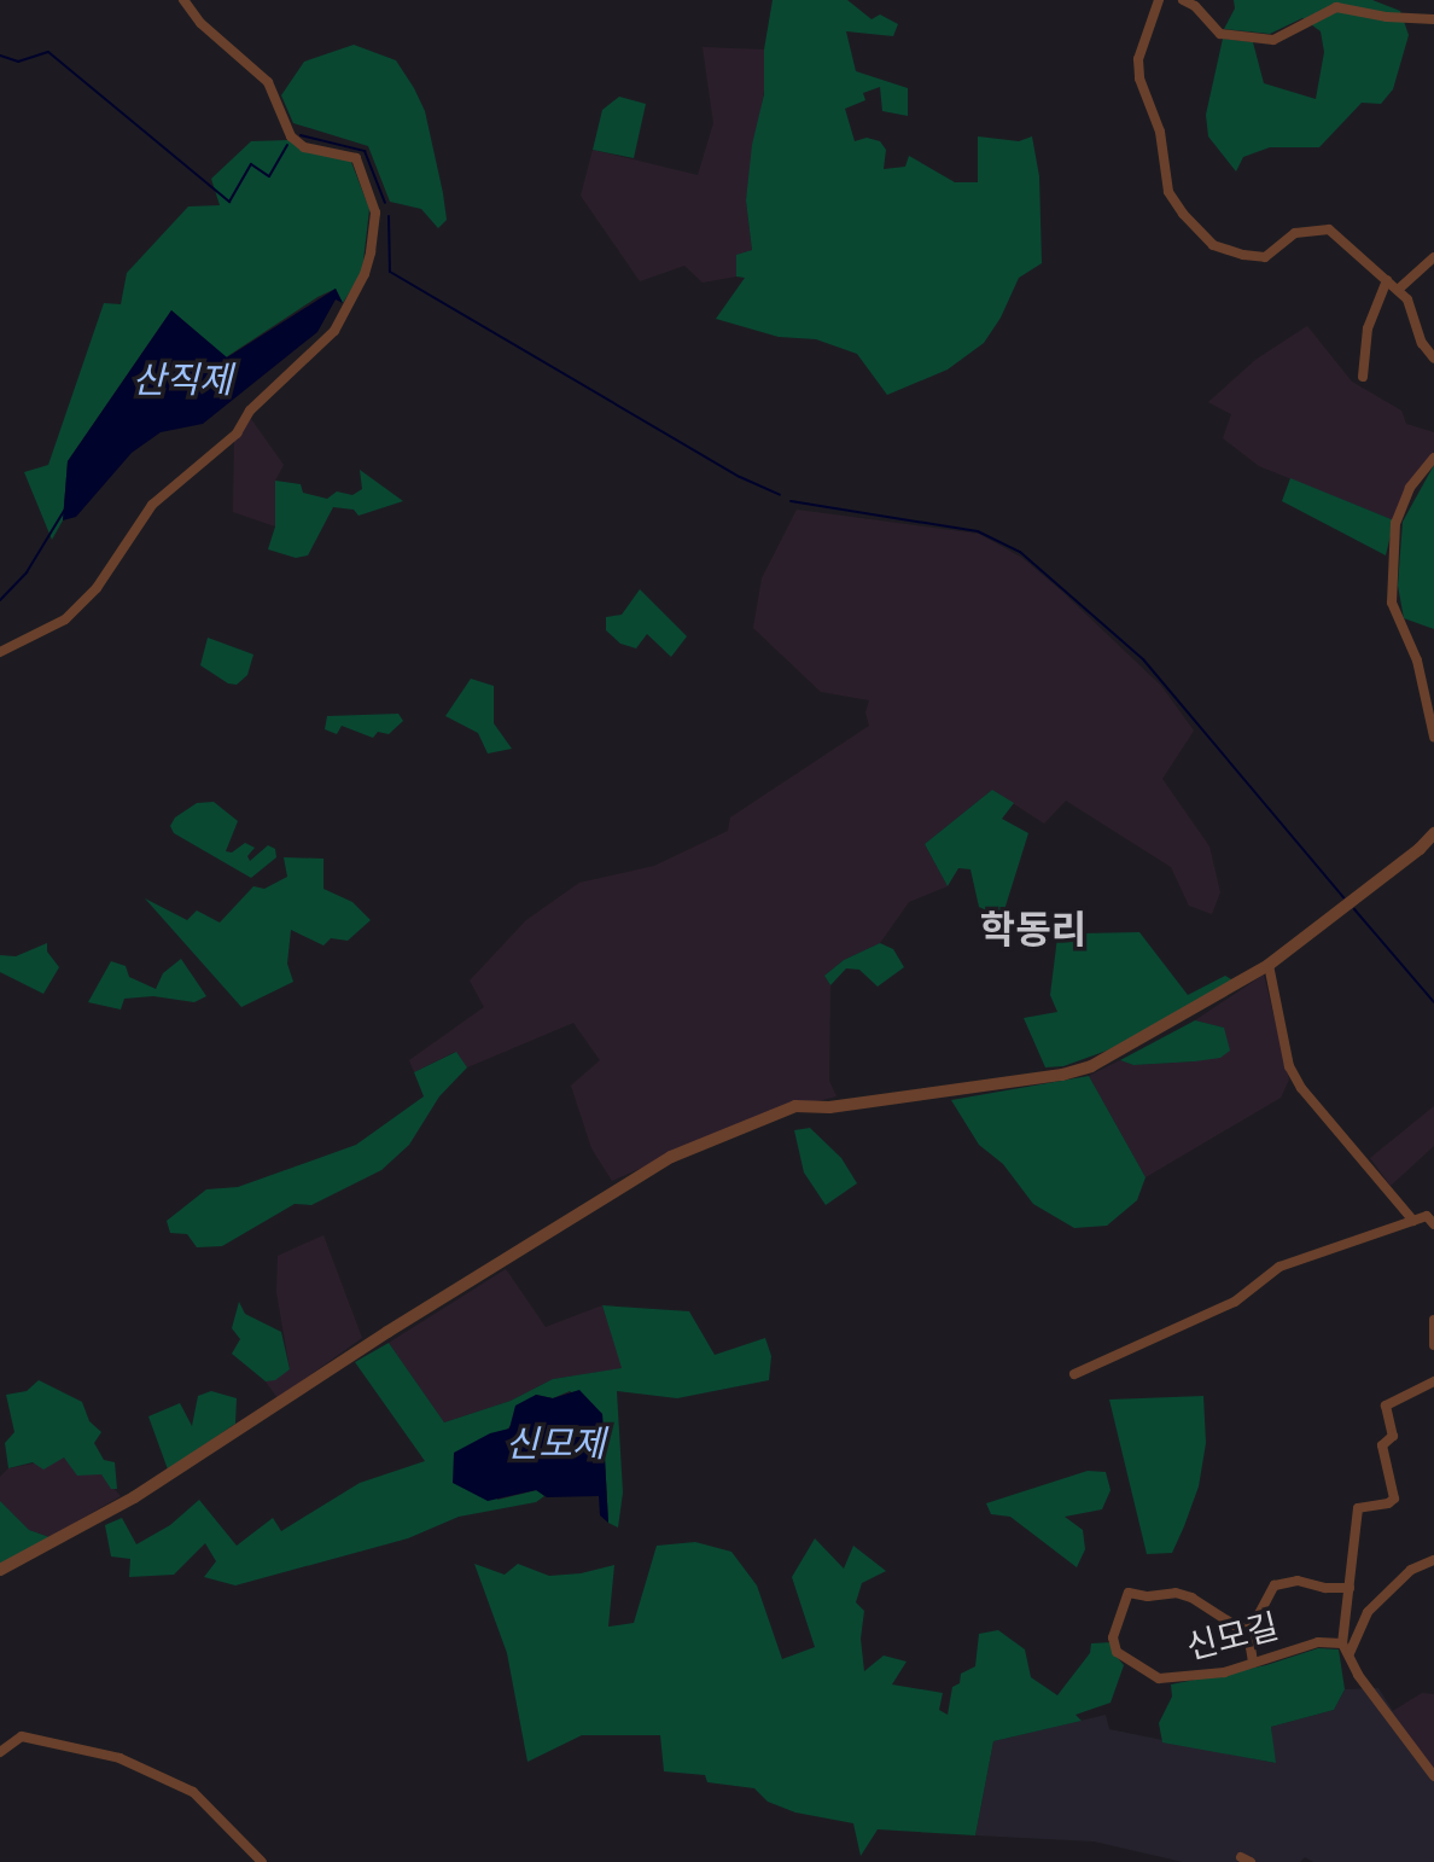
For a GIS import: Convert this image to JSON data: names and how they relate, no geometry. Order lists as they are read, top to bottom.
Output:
{
  "streets": {
    "street": ["신모길"]
  },
  "districts": ["학동리"],
  "water": ["산직제", "신모제"]
}
